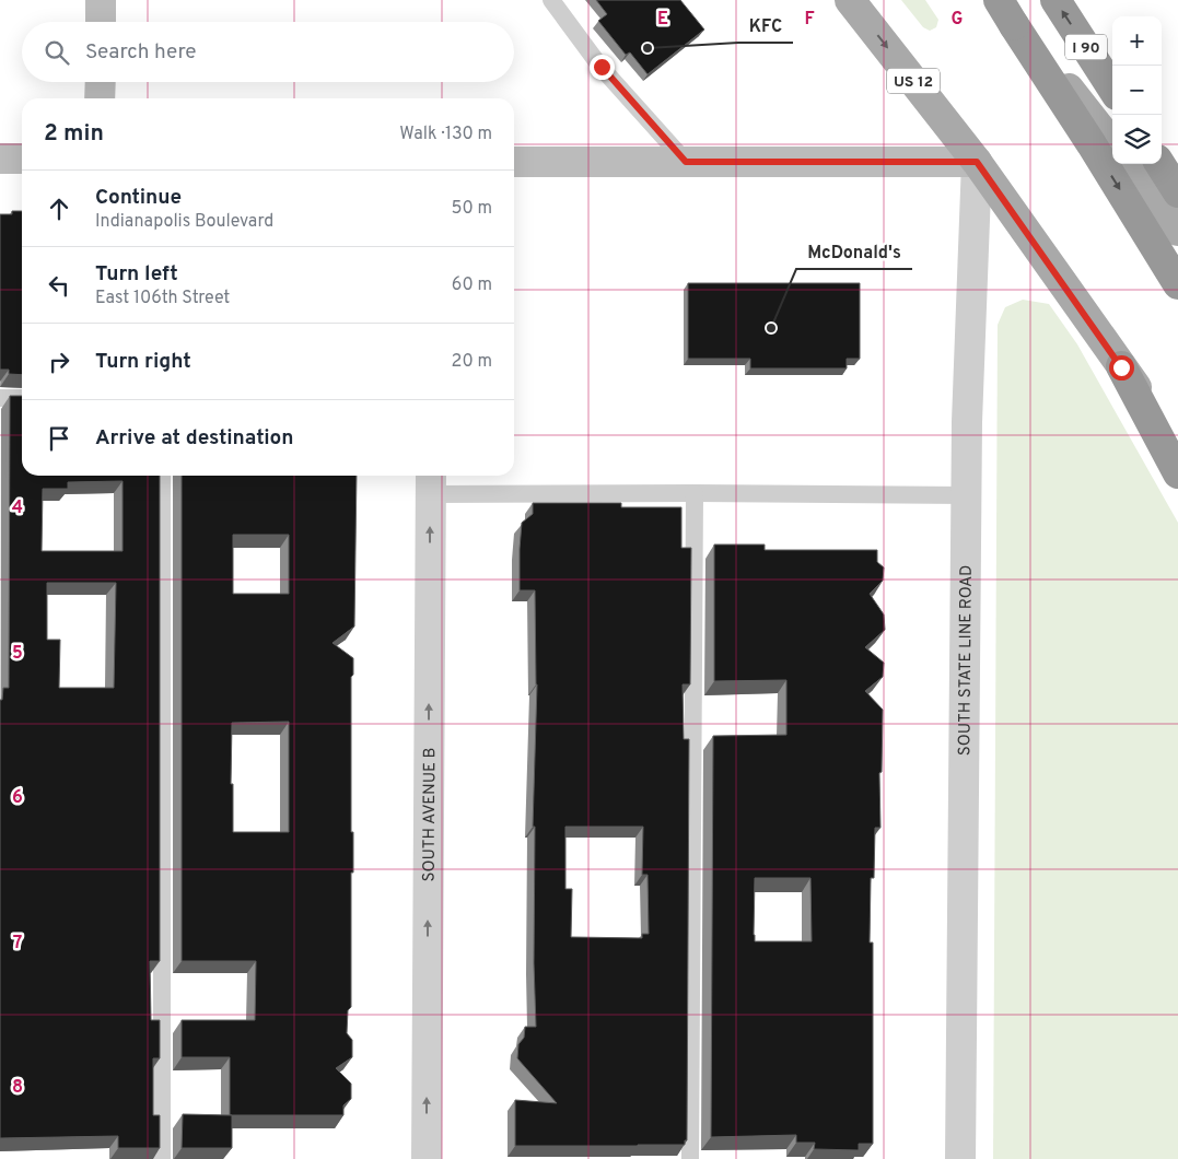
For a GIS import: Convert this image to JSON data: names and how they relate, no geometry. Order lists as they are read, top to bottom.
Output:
{
  "streets": {
    "highway": ["I 90"],
    "main road": ["US 12"],
    "street": ["SOUTH STATE LINE ROAD", "SOUTH AVENUE B"]
  },
  "crossings": [
    ["US 12", "SOUTH STATE LINE ROAD"]
  ],
  "one_way": ["SOUTH AVENUE B"],
  "places": ["KFC", "McDonald's"],
  "page": {
    "map_buttons": ["+", "−"],
    "search": "Search here",
    "heading": ["2 min", "Walk · 130 m"],
    "list": [
      ["Continue", "Indianapolis Boulevard", "50 m"],
      ["Turn left", "East 106th Street", "60 m"],
      ["Turn right", "20 m"],
      "Arrive at destination"
    ]
  },
  "grid": {
    "columns": ["E", "F", "G"],
    "rows": [
      "4",
      "5",
      "6",
      "7",
      "8"
    ]
  }
}
